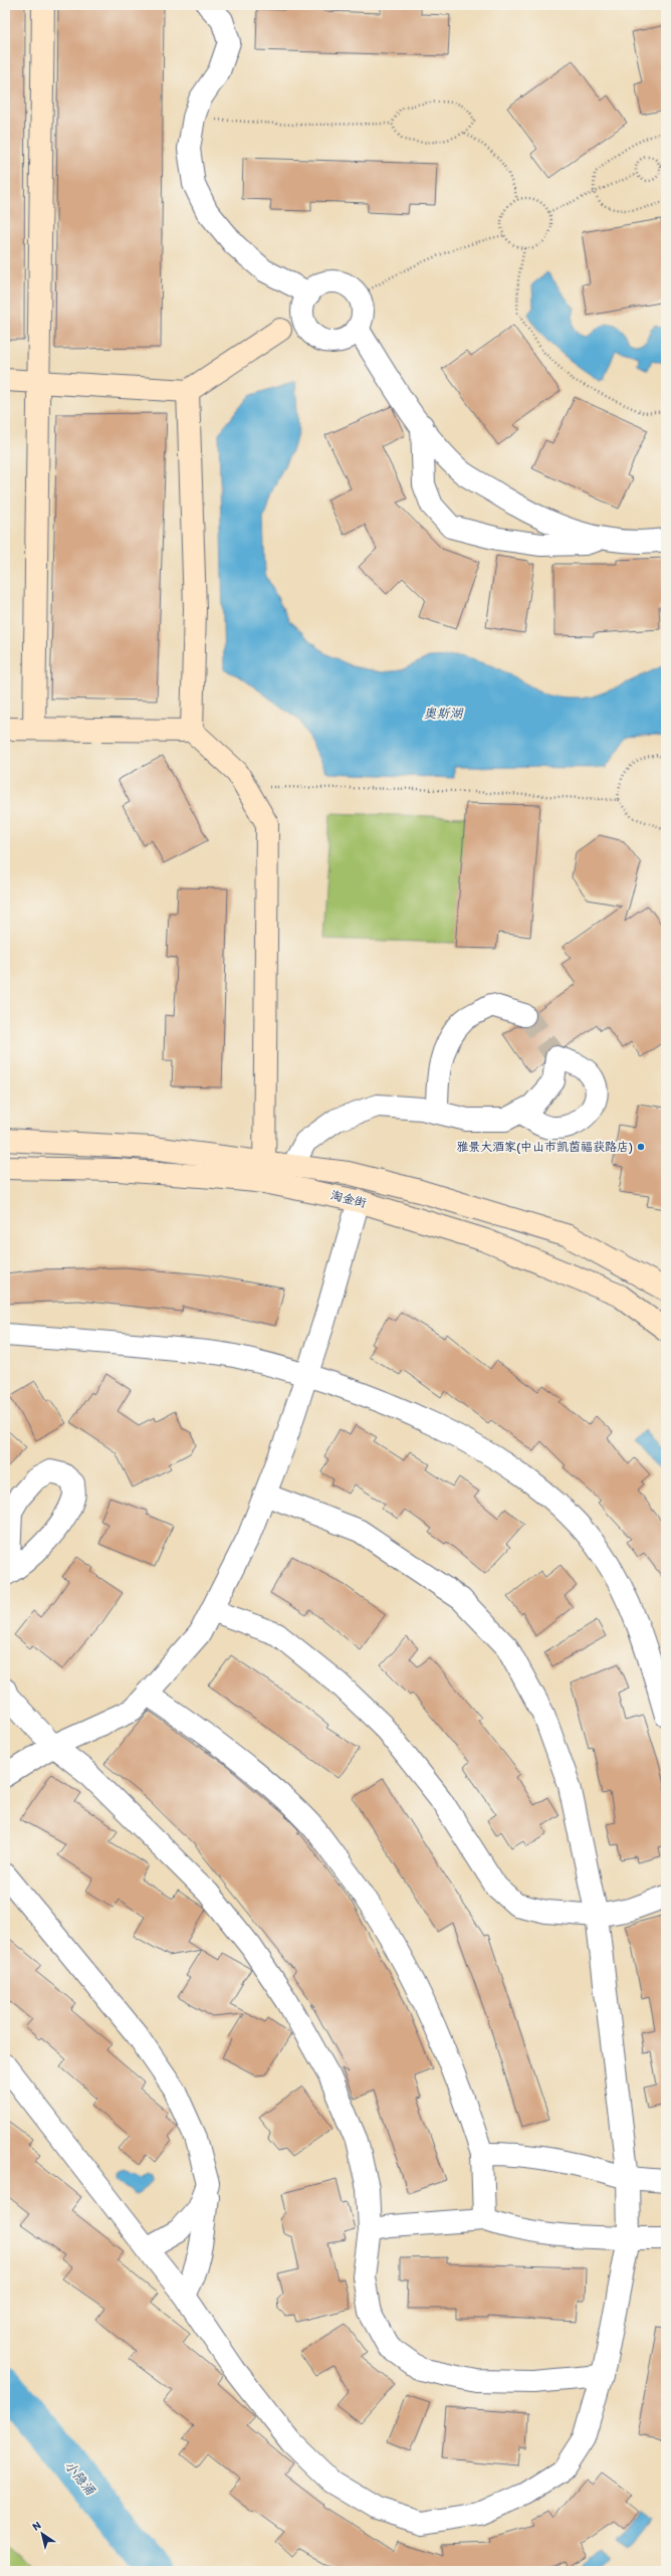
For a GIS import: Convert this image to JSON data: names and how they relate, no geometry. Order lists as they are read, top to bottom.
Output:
{
  "streets": {
    "street": ["淘金街"]
  },
  "water": ["奥斯湖", "小隐涌"],
  "places": ["雅景大酒家(中山市凯茵福获路店)"],
  "north": "top left"
}
